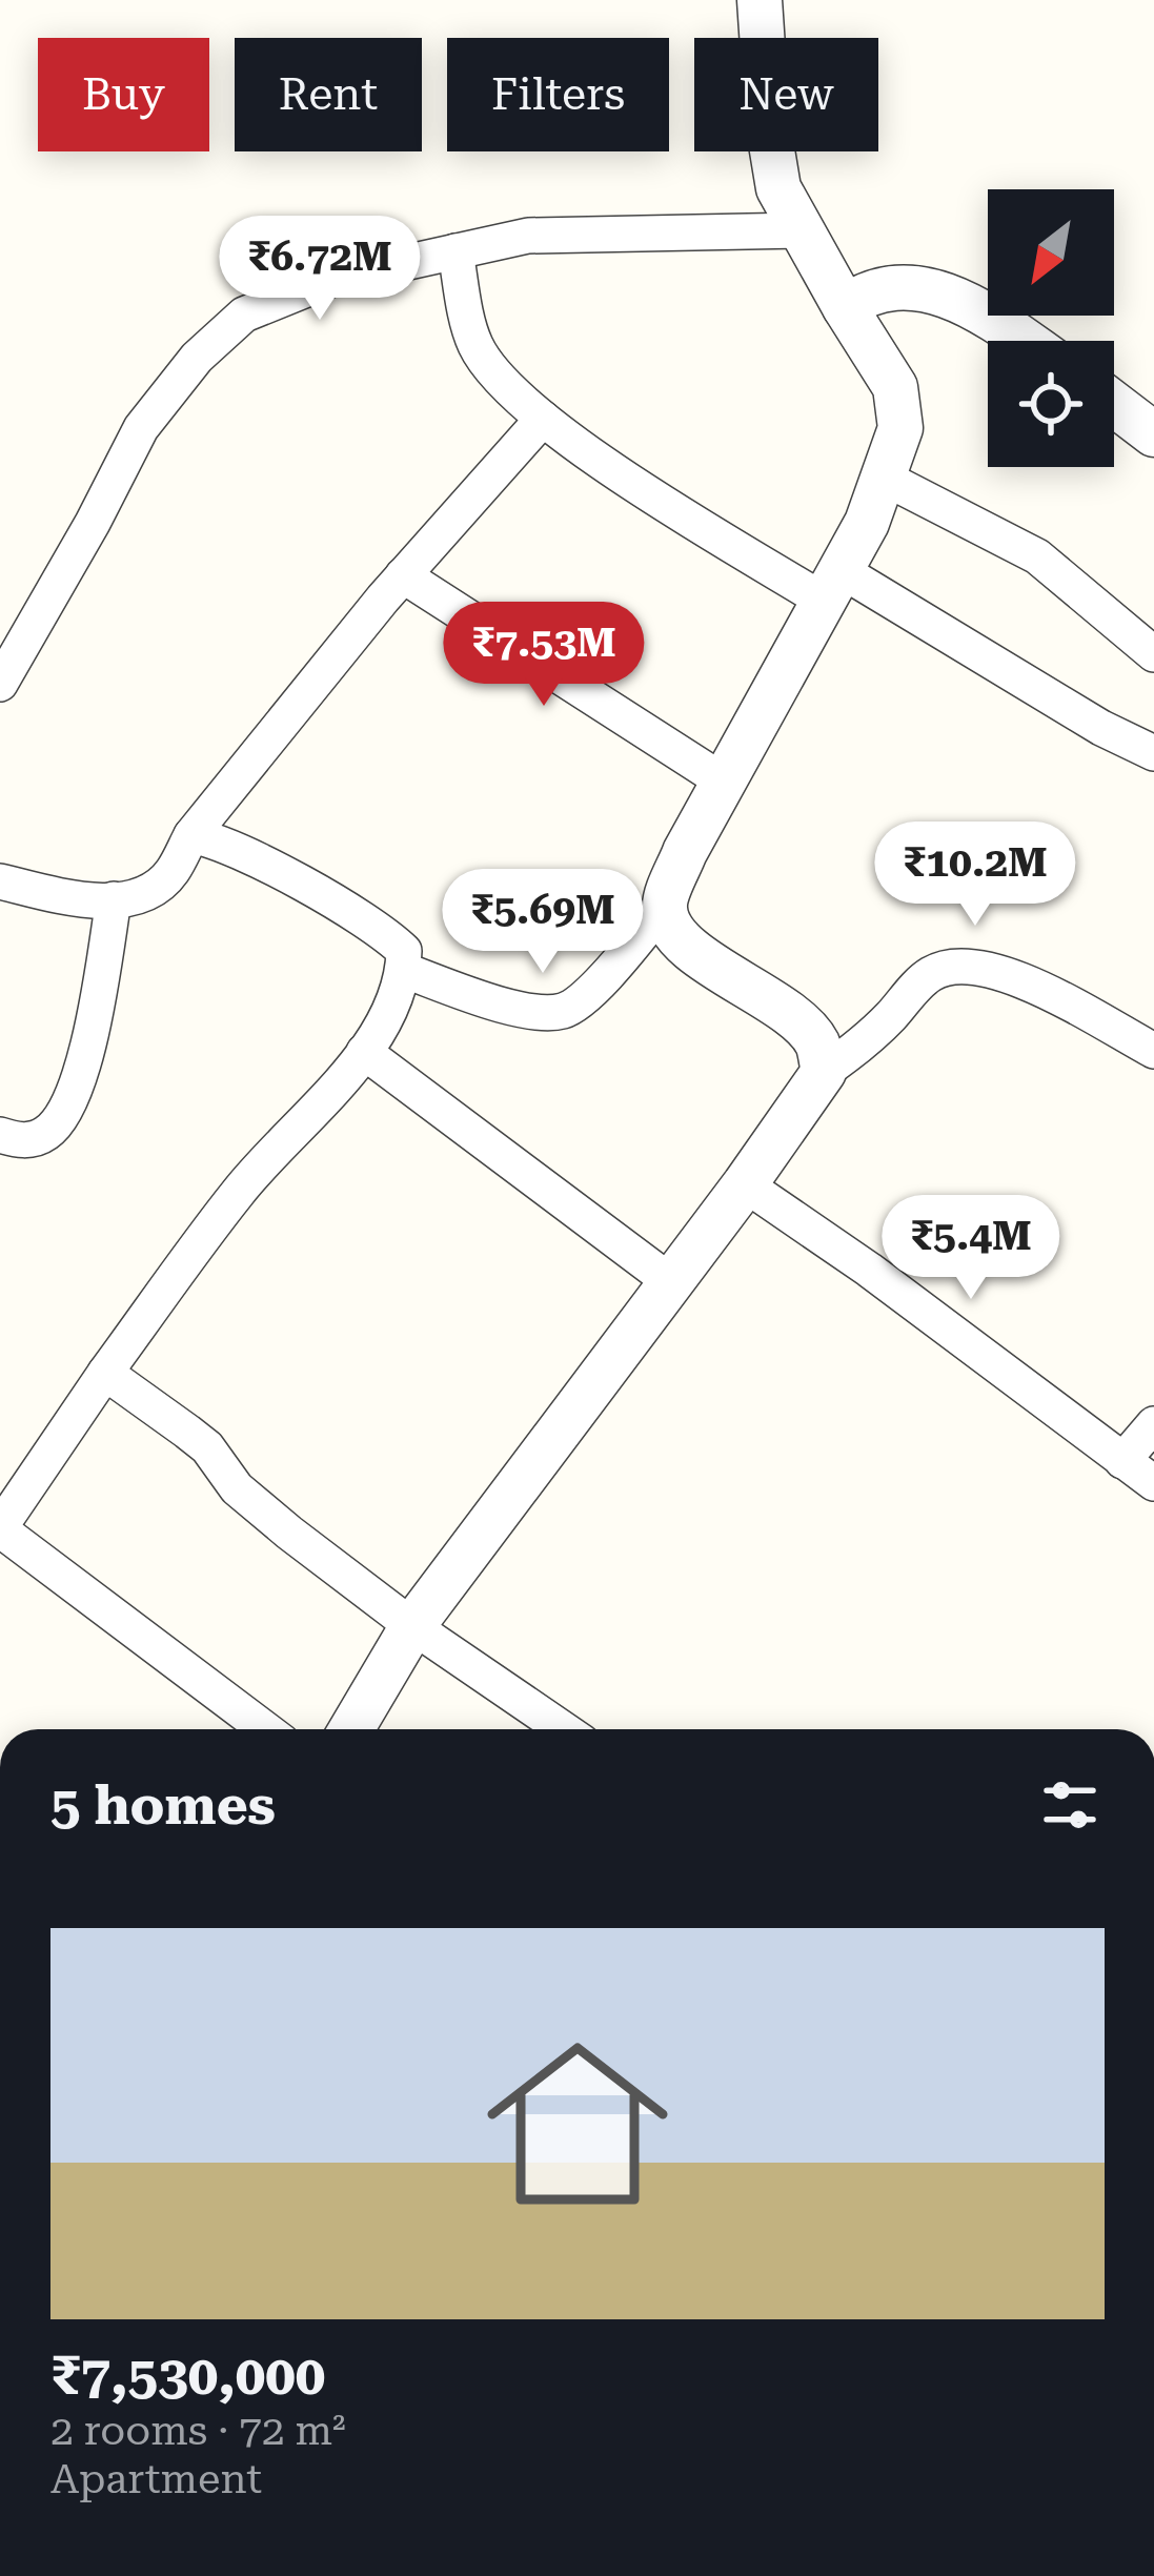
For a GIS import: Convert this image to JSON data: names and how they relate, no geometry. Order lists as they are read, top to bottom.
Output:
{
  "north": "bottom left",
  "page": {
    "chip": [
      "Buy",
      "Rent",
      "Filters",
      "New"
    ],
    "price": [
      "₹6.72M",
      "₹7.53M",
      "₹10.2M",
      "₹5.69M",
      "₹5.4M"
    ],
    "heading": "5 homes",
    "list": [
      {
        "name": "₹7,530,000",
        "note": "2 rooms · 72 m² · Apartment"
      }
    ]
  }
}
